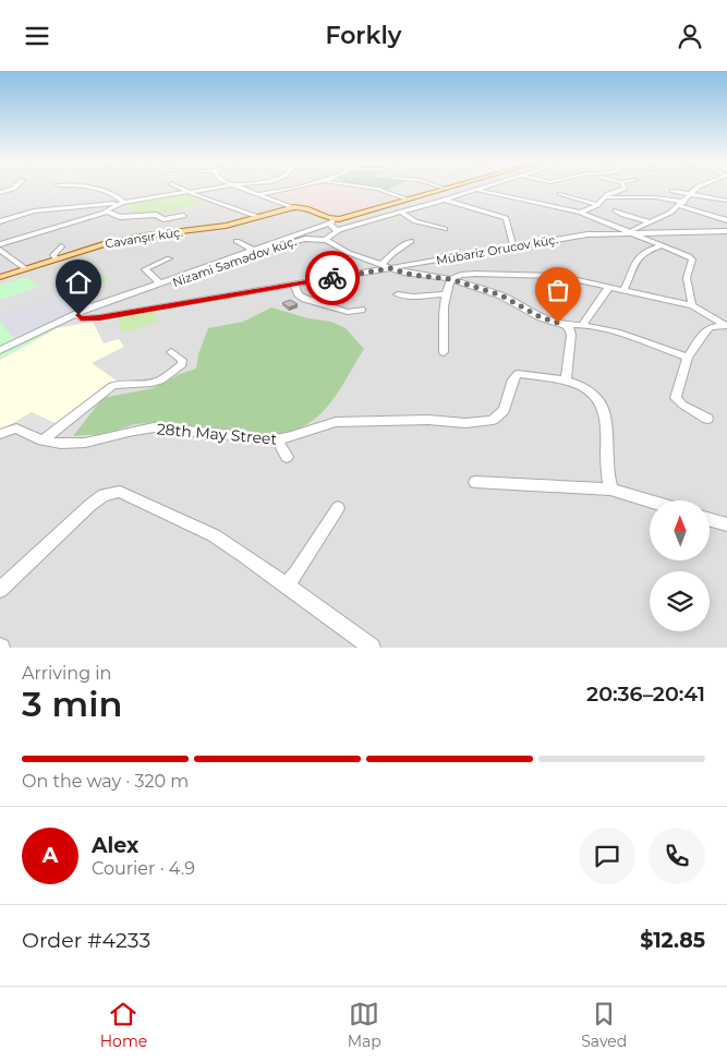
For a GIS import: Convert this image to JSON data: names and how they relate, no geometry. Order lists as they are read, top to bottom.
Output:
{
  "streets": {
    "main road": ["Cavanşır küç."],
    "street": ["Mübariz Orucov küç.", "Nizami Səmədov küç.", "28th May Street"]
  },
  "north": "top",
  "page": {
    "header": "Forkly",
    "heading": ["3 min", "Arriving in", "20:36–20:41"],
    "panel": [
      "Alex",
      "Courier · 4.9",
      "Order #4233",
      "$12.85"
    ],
    "bar": "On the way · 320 m",
    "round": "A",
    "tabs": ["Home", "Map", "Saved"]
  }
}
